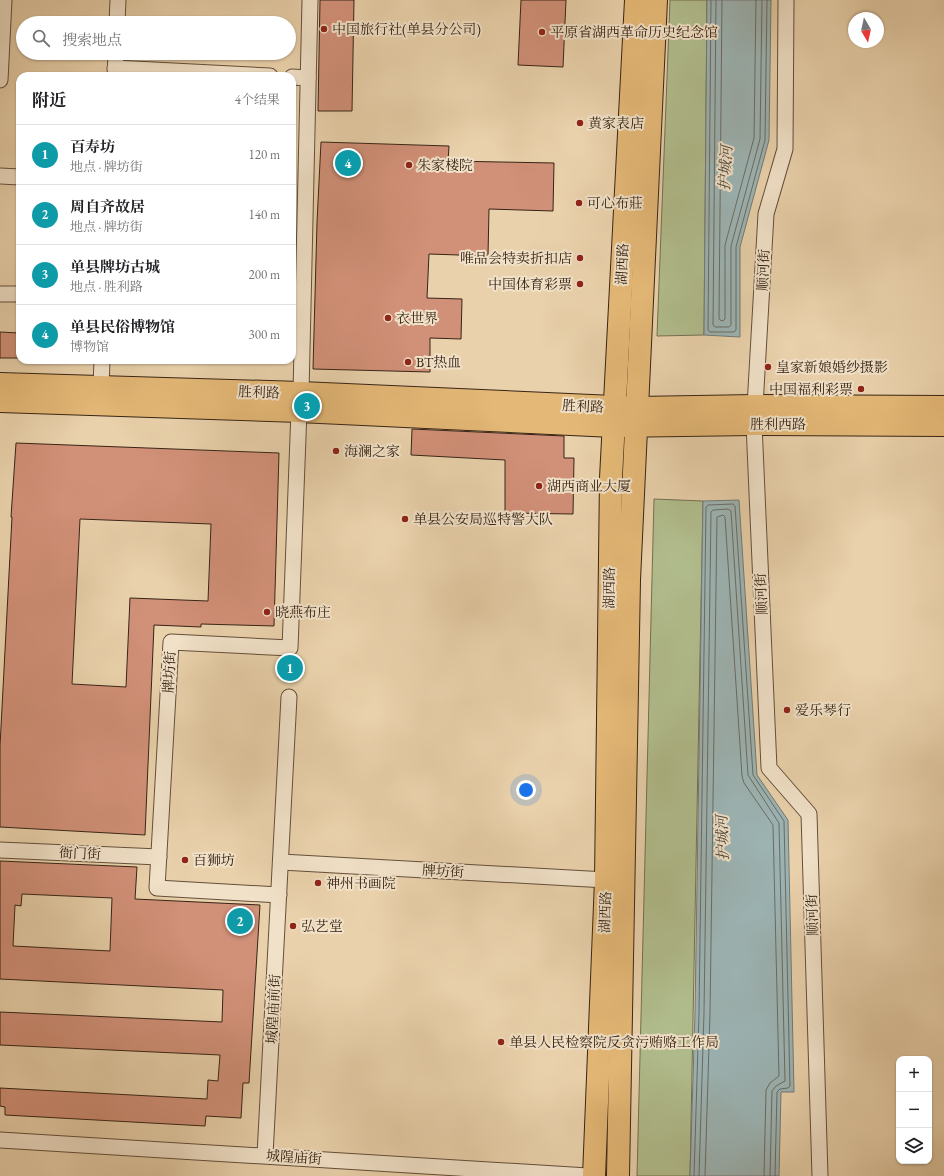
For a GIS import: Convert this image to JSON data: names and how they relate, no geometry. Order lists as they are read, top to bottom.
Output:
{
  "streets": {
    "main road": ["湖西路", "胜利路", "胜利西路"],
    "street": [
      "顺河街",
      "牌坊街",
      "衙门街",
      "城隍庙前街",
      "城隍庙街"
    ]
  },
  "crossings": [
    ["湖西路", "胜利路"],
    ["湖西路", "胜利西路"],
    ["湖西路", "牌坊街"],
    ["顺河街", "胜利西路"],
    ["胜利路", "胜利西路"],
    ["胜利路", "牌坊街"],
    ["牌坊街", "衙门街"],
    ["牌坊街", "城隍庙前街"],
    ["城隍庙前街", "城隍庙街"]
  ],
  "water": ["护城河"],
  "places": [
    "中国旅行社(单县分公司)",
    "平原省湖西革命历史纪念馆",
    "黄家表店",
    "朱家楼院",
    "可心布莊",
    "唯品会特卖折扣店",
    "中国体育彩票",
    "衣世界",
    "BT热血",
    "皇家新娘婚纱摄影",
    "中国福利彩票",
    "海澜之家",
    "湖西商业大厦",
    "单县公安局巡特警大队",
    "晓燕布庄",
    "爱乐琴行",
    "百狮坊",
    "神州书画院",
    "弘艺堂",
    "单县人民检察院反贪污贿赂工作局"
  ],
  "north": "bottom",
  "page": {
    "search": "搜索地点",
    "heading": ["附近", "4个结果"],
    "list": [
      {
        "mark": "1",
        "name": "百寿坊",
        "note": "地点 · 牌坊街",
        "value": "120 m"
      },
      {
        "mark": "2",
        "name": "周自齐故居",
        "note": "地点 · 牌坊街",
        "value": "140 m"
      },
      {
        "mark": "3",
        "name": "单县牌坊古城",
        "note": "地点 · 胜利路",
        "value": "200 m"
      },
      {
        "mark": "4",
        "name": "单县民俗博物馆",
        "note": "博物馆",
        "value": "300 m"
      }
    ],
    "pins": [
      "4",
      "3",
      "1",
      "2"
    ],
    "map_buttons": ["+", "−"]
  }
}
